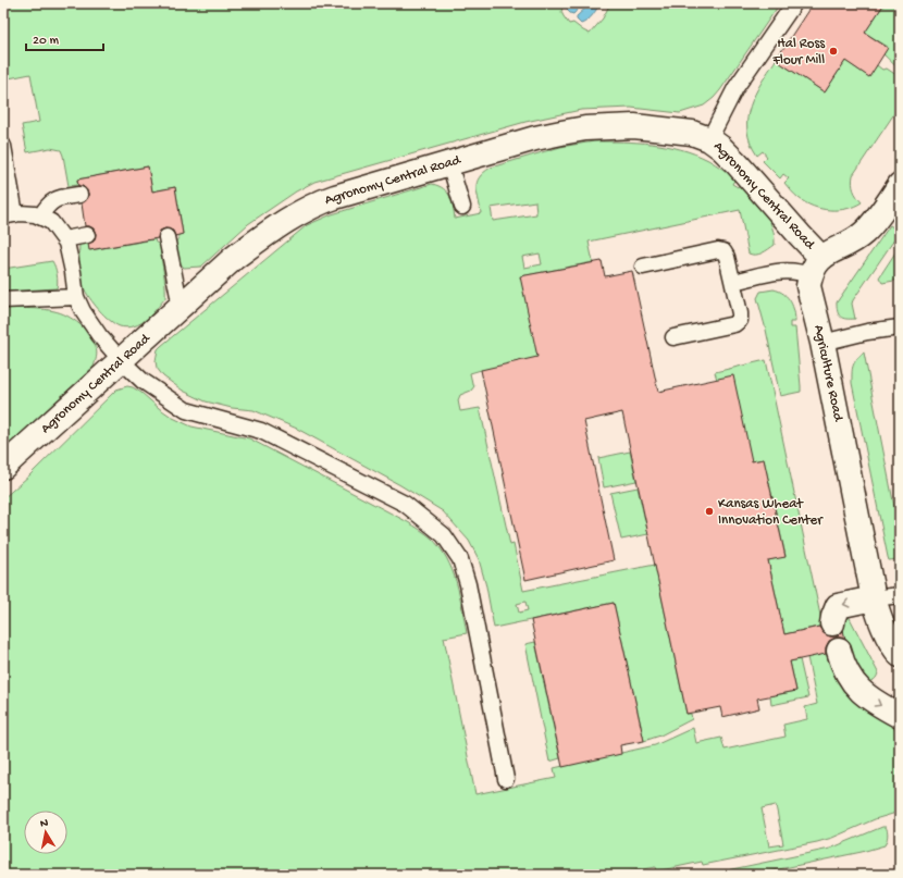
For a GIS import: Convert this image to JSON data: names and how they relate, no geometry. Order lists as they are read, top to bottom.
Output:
{
  "streets": {
    "street": ["Agronomy Central Road", "Agriculture Road"]
  },
  "crossings": [
    ["Agronomy Central Road", "Agriculture Road"]
  ],
  "places": ["Hal Ross Flour Mill", "Kansas Wheat Innovation Center"],
  "scale_bar": "20 m",
  "north": "top"
}
